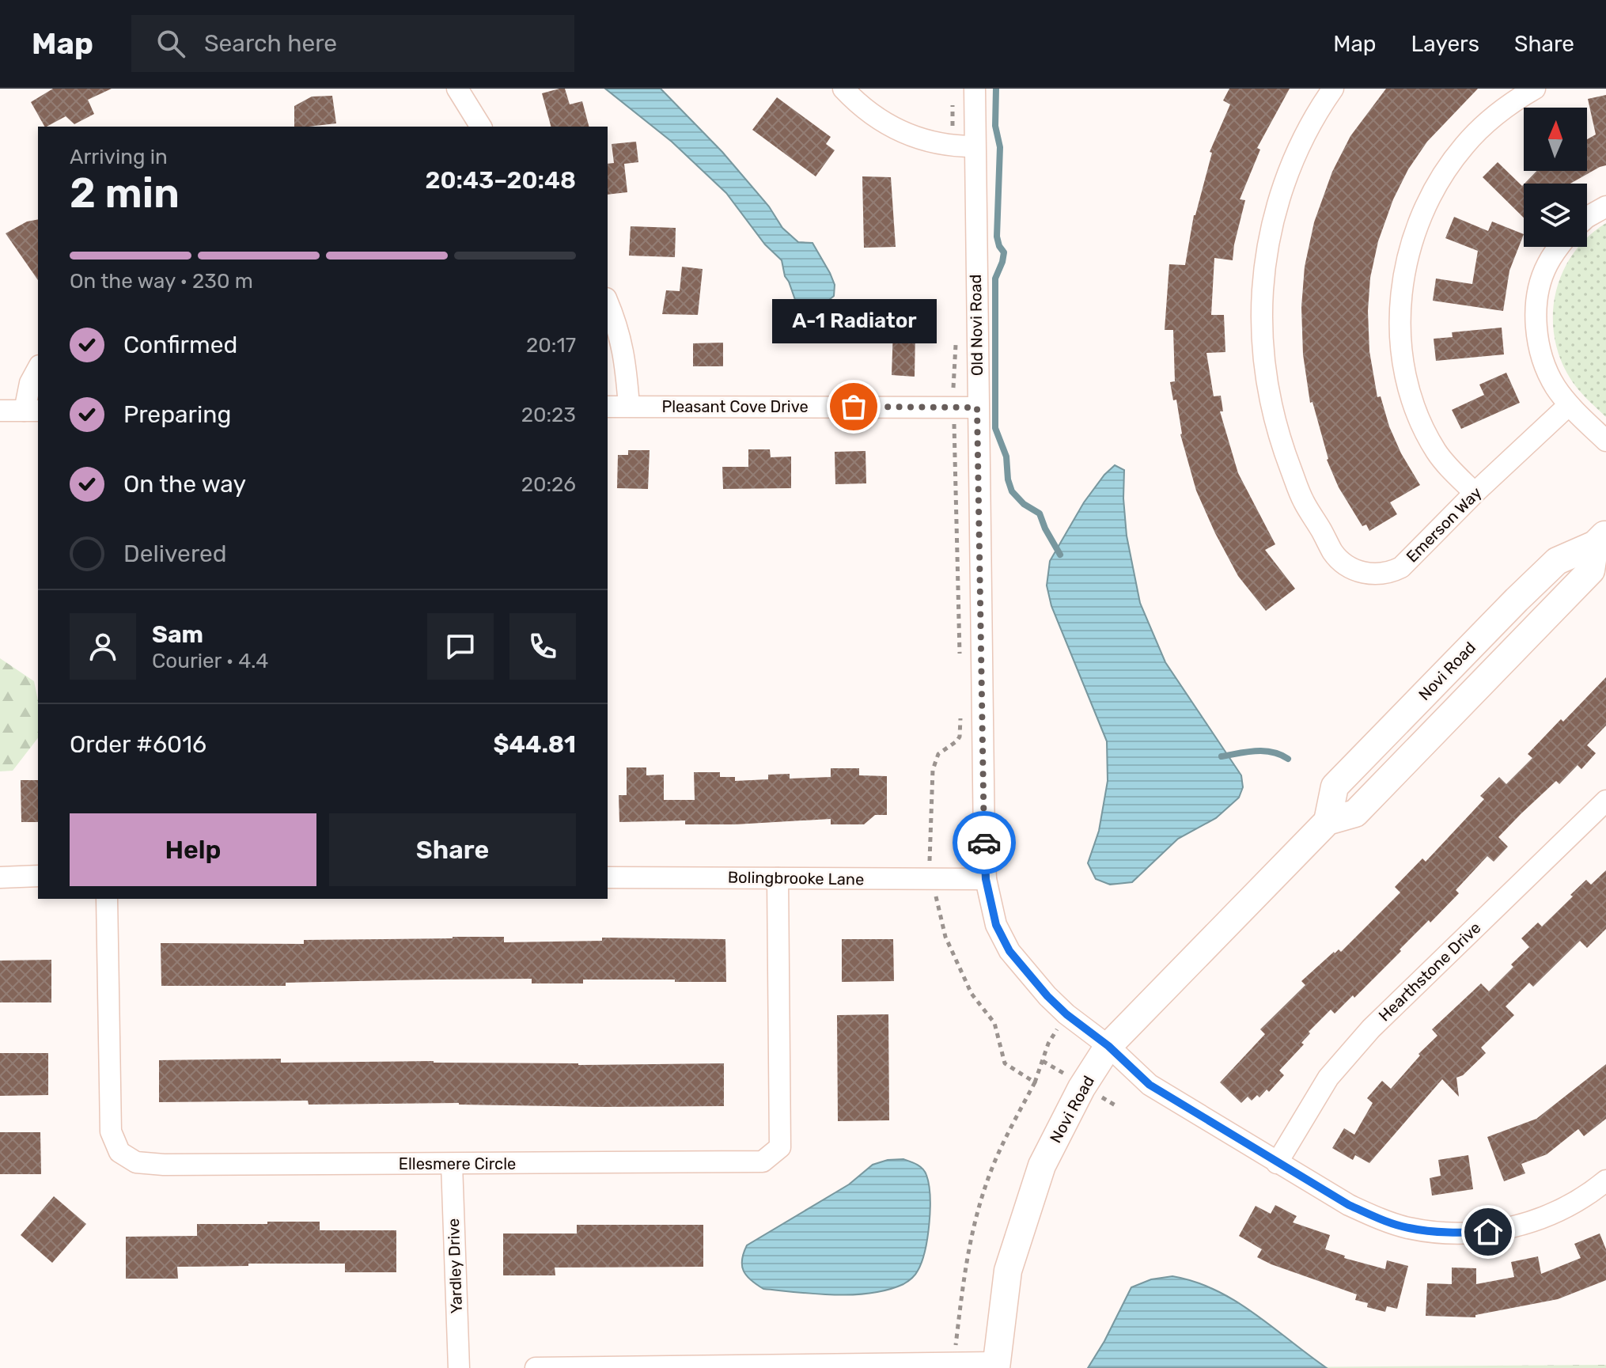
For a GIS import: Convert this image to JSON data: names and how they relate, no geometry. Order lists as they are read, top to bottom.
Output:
{
  "streets": {
    "main road": ["Novi Road"],
    "street": [
      "Old Novi Road",
      "Pleasant Cove Drive",
      "Emerson Way",
      "Bolingbrooke Lane",
      "Hearthstone Drive",
      "Ellesmere Circle",
      "Yardley Drive"
    ]
  },
  "crossings": [
    ["Old Novi Road", "Pleasant Cove Drive"],
    ["Old Novi Road", "Novi Road"],
    ["Old Novi Road", "Bolingbrooke Lane"],
    ["Old Novi Road", "Hearthstone Drive"],
    ["Bolingbrooke Lane", "Ellesmere Circle"],
    ["Ellesmere Circle", "Yardley Drive"]
  ],
  "places": ["A-1 Radiator"],
  "north": "top",
  "page": {
    "header": "Map",
    "search": "Search here",
    "nav": ["Map", "Layers", "Share"],
    "heading": ["2 min", "Arriving in", "20:43–20:48"],
    "panel": [
      "Sam",
      "Courier · 4.4",
      "Order #6016",
      "$44.81"
    ],
    "bar": "On the way · 230 m",
    "bubble": "A-1 Radiator",
    "list": [
      ["Confirmed", "20:17"],
      ["Preparing", "20:23"],
      ["On the way", "20:26"],
      "Delivered"
    ],
    "buttons": ["Help", "Share"]
  }
}
